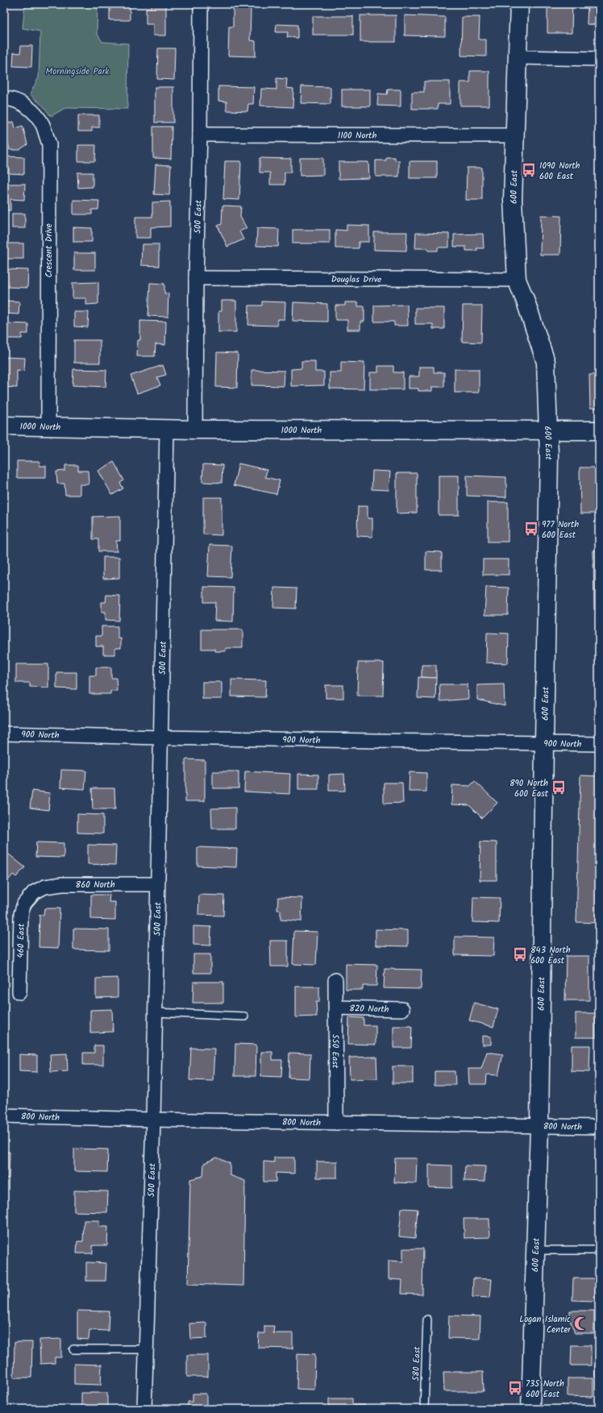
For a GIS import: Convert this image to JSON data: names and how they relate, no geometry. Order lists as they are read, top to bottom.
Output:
{
  "streets": {
    "street": [
      "1100 North",
      "600 East",
      "500 East",
      "Crescent Drive",
      "Douglas Drive",
      "1000 North",
      "900 North",
      "860 North",
      "460 East",
      "820 North",
      "550 East",
      "800 North"
    ],
    "lane": ["580 East"]
  },
  "crossings": [
    ["1100 North", "600 East"],
    ["1100 North", "500 East"],
    ["600 East", "Douglas Drive"],
    ["600 East", "1000 North"],
    ["600 East", "900 North"],
    ["600 East", "800 North"],
    ["500 East", "Douglas Drive"],
    ["500 East", "1000 North"],
    ["500 East", "900 North"],
    ["500 East", "860 North"],
    ["500 East", "800 North"],
    ["Crescent Drive", "1000 North"],
    ["860 North", "460 East"],
    ["820 North", "550 East"],
    ["550 East", "800 North"]
  ],
  "parks": ["Morningside Park"],
  "places": {
    "bus stop": [
      "1090 North 600 East",
      "977 North 600 East",
      "890 North 600 East",
      "843 North 600 East",
      "735 North 600 East"
    ],
    "mosque": ["Logan Islamic Center"]
  }
}
